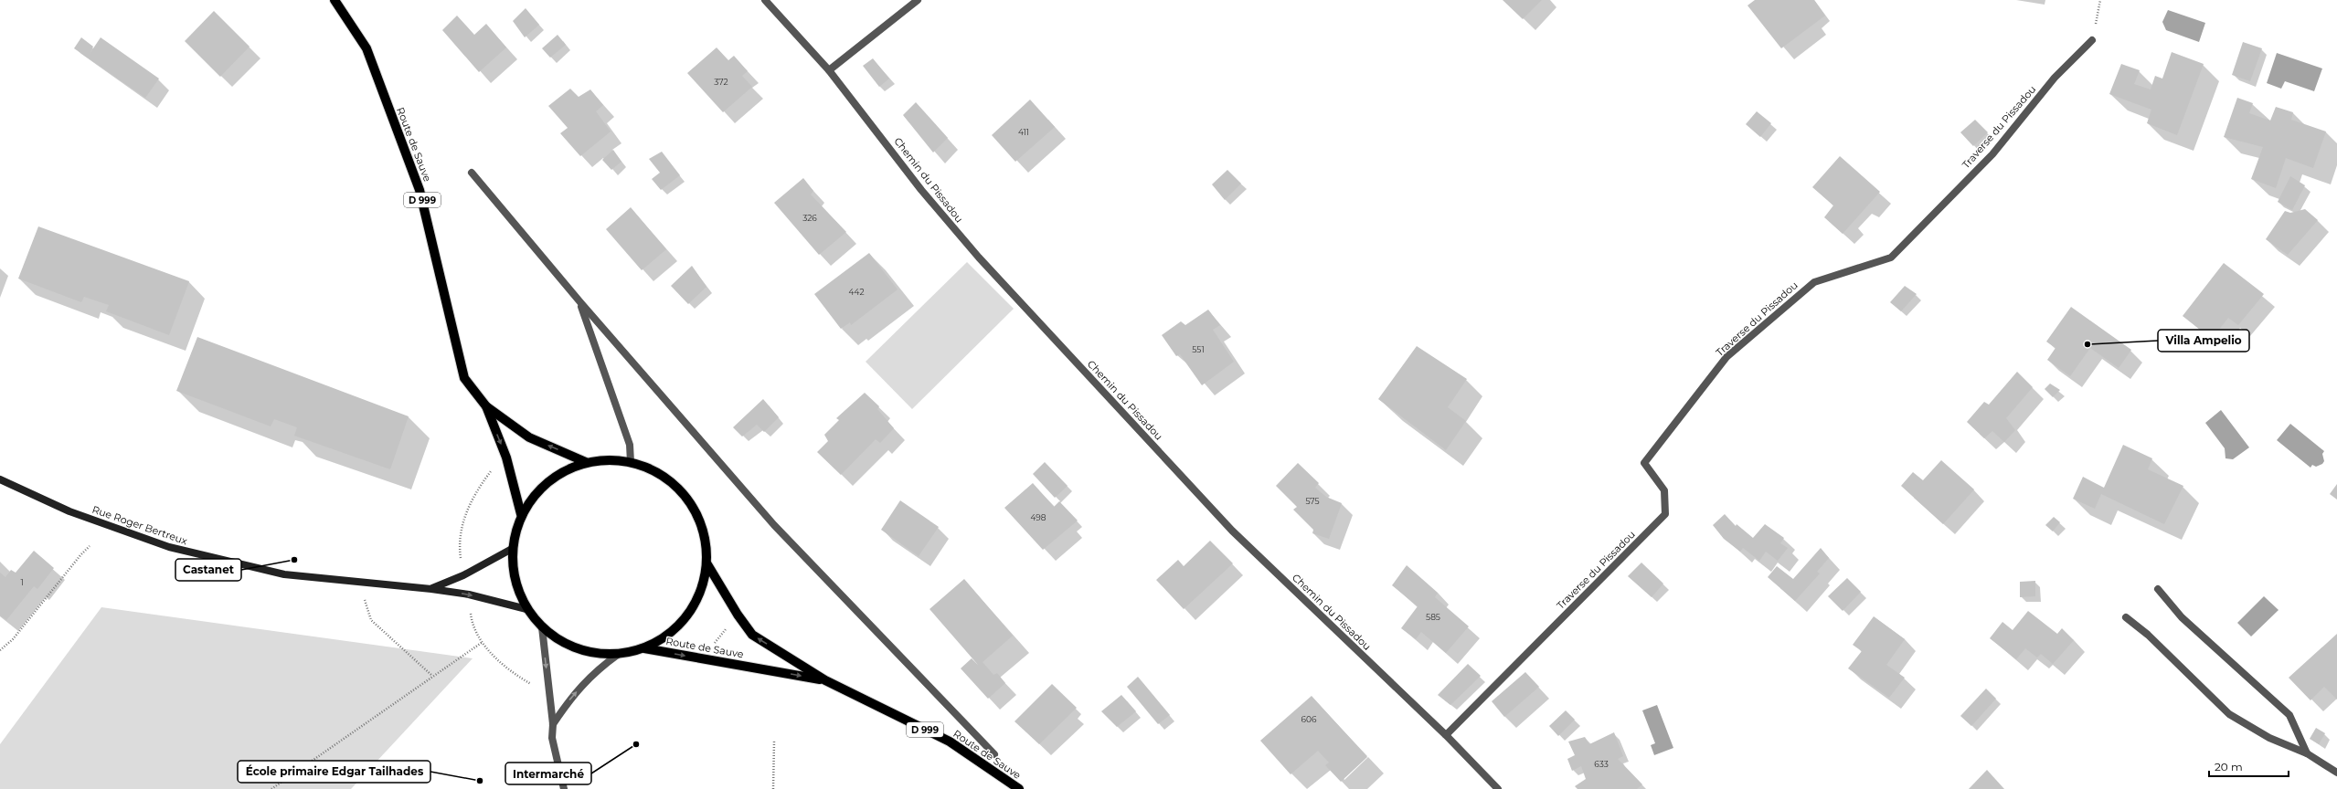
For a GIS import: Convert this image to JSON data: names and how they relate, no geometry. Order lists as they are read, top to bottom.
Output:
{
  "streets": {
    "main road": ["Route de Sauve", "D 999"],
    "street": ["Traverse du Pissadou", "Chemin du Pissadou", "Rue Roger Bertreux"]
  },
  "crossings": [
    ["Traverse du Pissadou", "Chemin du Pissadou"]
  ],
  "places": [
    "Villa Ampelio",
    "Castanet",
    "Intermarché",
    "École primaire Edgar Tailhades"
  ],
  "house_numbers": [
    "372",
    "411",
    "326",
    "442",
    "551",
    "575",
    "498",
    "1",
    "585",
    "606",
    "633"
  ],
  "scale_bar": "20 m"
}
